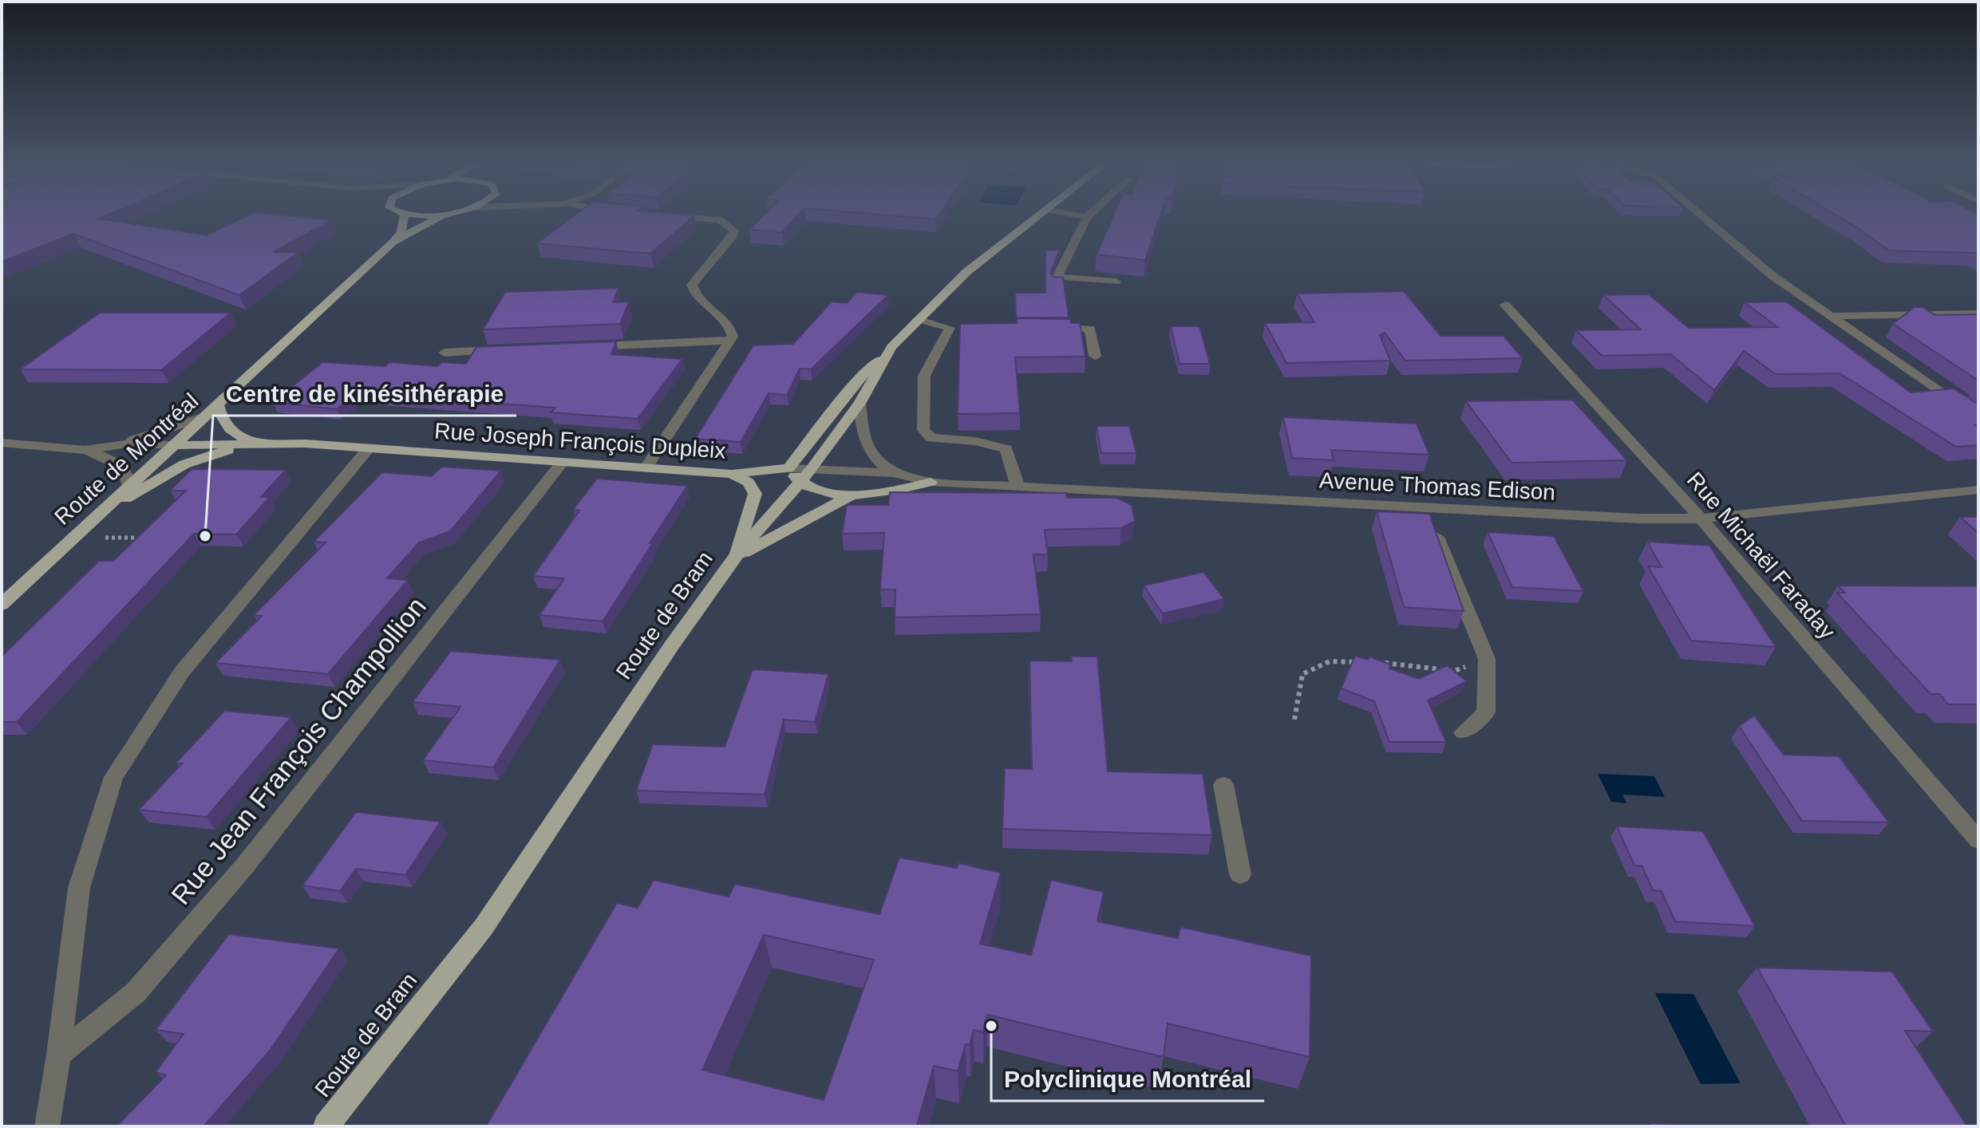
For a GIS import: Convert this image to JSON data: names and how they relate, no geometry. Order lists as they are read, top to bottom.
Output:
{
  "streets": {
    "main road": ["Rue Joseph François Dupleix", "Route de Montréal", "Route de Bram"],
    "street": ["Avenue Thomas Edison", "Rue Michaël Faraday", "Rue Jean François Champollion"]
  },
  "crossings": [
    ["Rue Joseph François Dupleix", "Route de Montréal"],
    ["Rue Joseph François Dupleix", "Avenue Thomas Edison"],
    ["Rue Joseph François Dupleix", "Rue Jean François Champollion"],
    ["Avenue Thomas Edison", "Rue Michaël Faraday"],
    ["Avenue Thomas Edison", "Route de Bram"]
  ],
  "places": ["Centre de kinésithérapie", "Polyclinique Montréal"]
}
